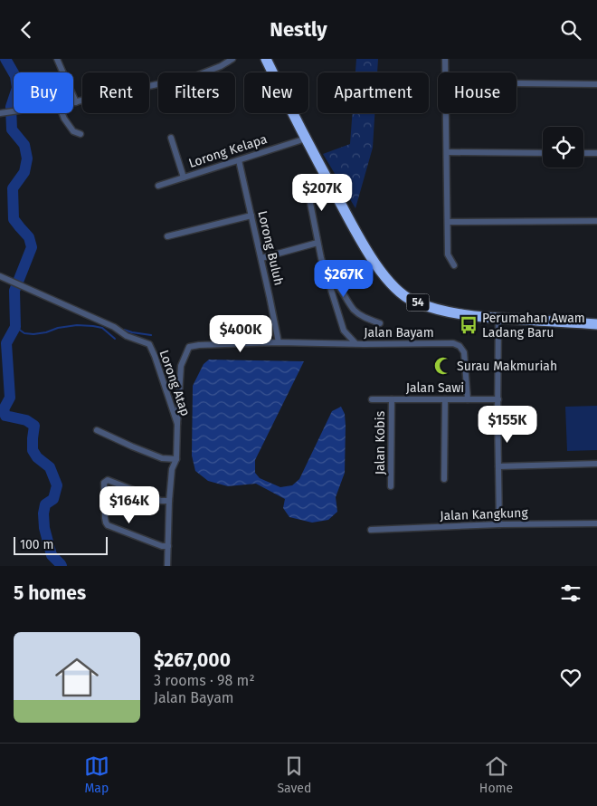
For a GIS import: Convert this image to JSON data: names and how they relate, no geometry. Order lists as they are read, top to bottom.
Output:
{
  "streets": {
    "highway": ["54"],
    "street": [
      "Lorong Kelapa",
      "Lorong Buluh",
      "Jalan Bayam",
      "Lorong Atap",
      "Jalan Sawi",
      "Jalan Kobis",
      "Jalan Kangkung"
    ]
  },
  "crossings": [
    ["Lorong Kelapa", "Lorong Buluh"],
    ["Lorong Kelapa", "54"],
    ["54", "Jalan Bayam"],
    ["Jalan Bayam", "Jalan Sawi"],
    ["Jalan Sawi", "Jalan Kobis"]
  ],
  "places": {
    "bus stop": ["Perumahan Awam Ladang Baru"],
    "mosque": ["Surau Makmuriah"]
  },
  "scale_bar": "100 m",
  "page": {
    "header": "Nestly",
    "chip": [
      "Buy",
      "Rent",
      "Filters",
      "New",
      "Apartment",
      "House"
    ],
    "price": [
      "$207K",
      "$267K",
      "$400K",
      "$155K",
      "$164K"
    ],
    "scale": "100 m",
    "heading": "5 homes",
    "list": [
      {
        "name": "$267,000",
        "note": "3 rooms · 98 m² · Jalan Bayam"
      }
    ],
    "tabs": ["Map", "Saved", "Home"]
  }
}
